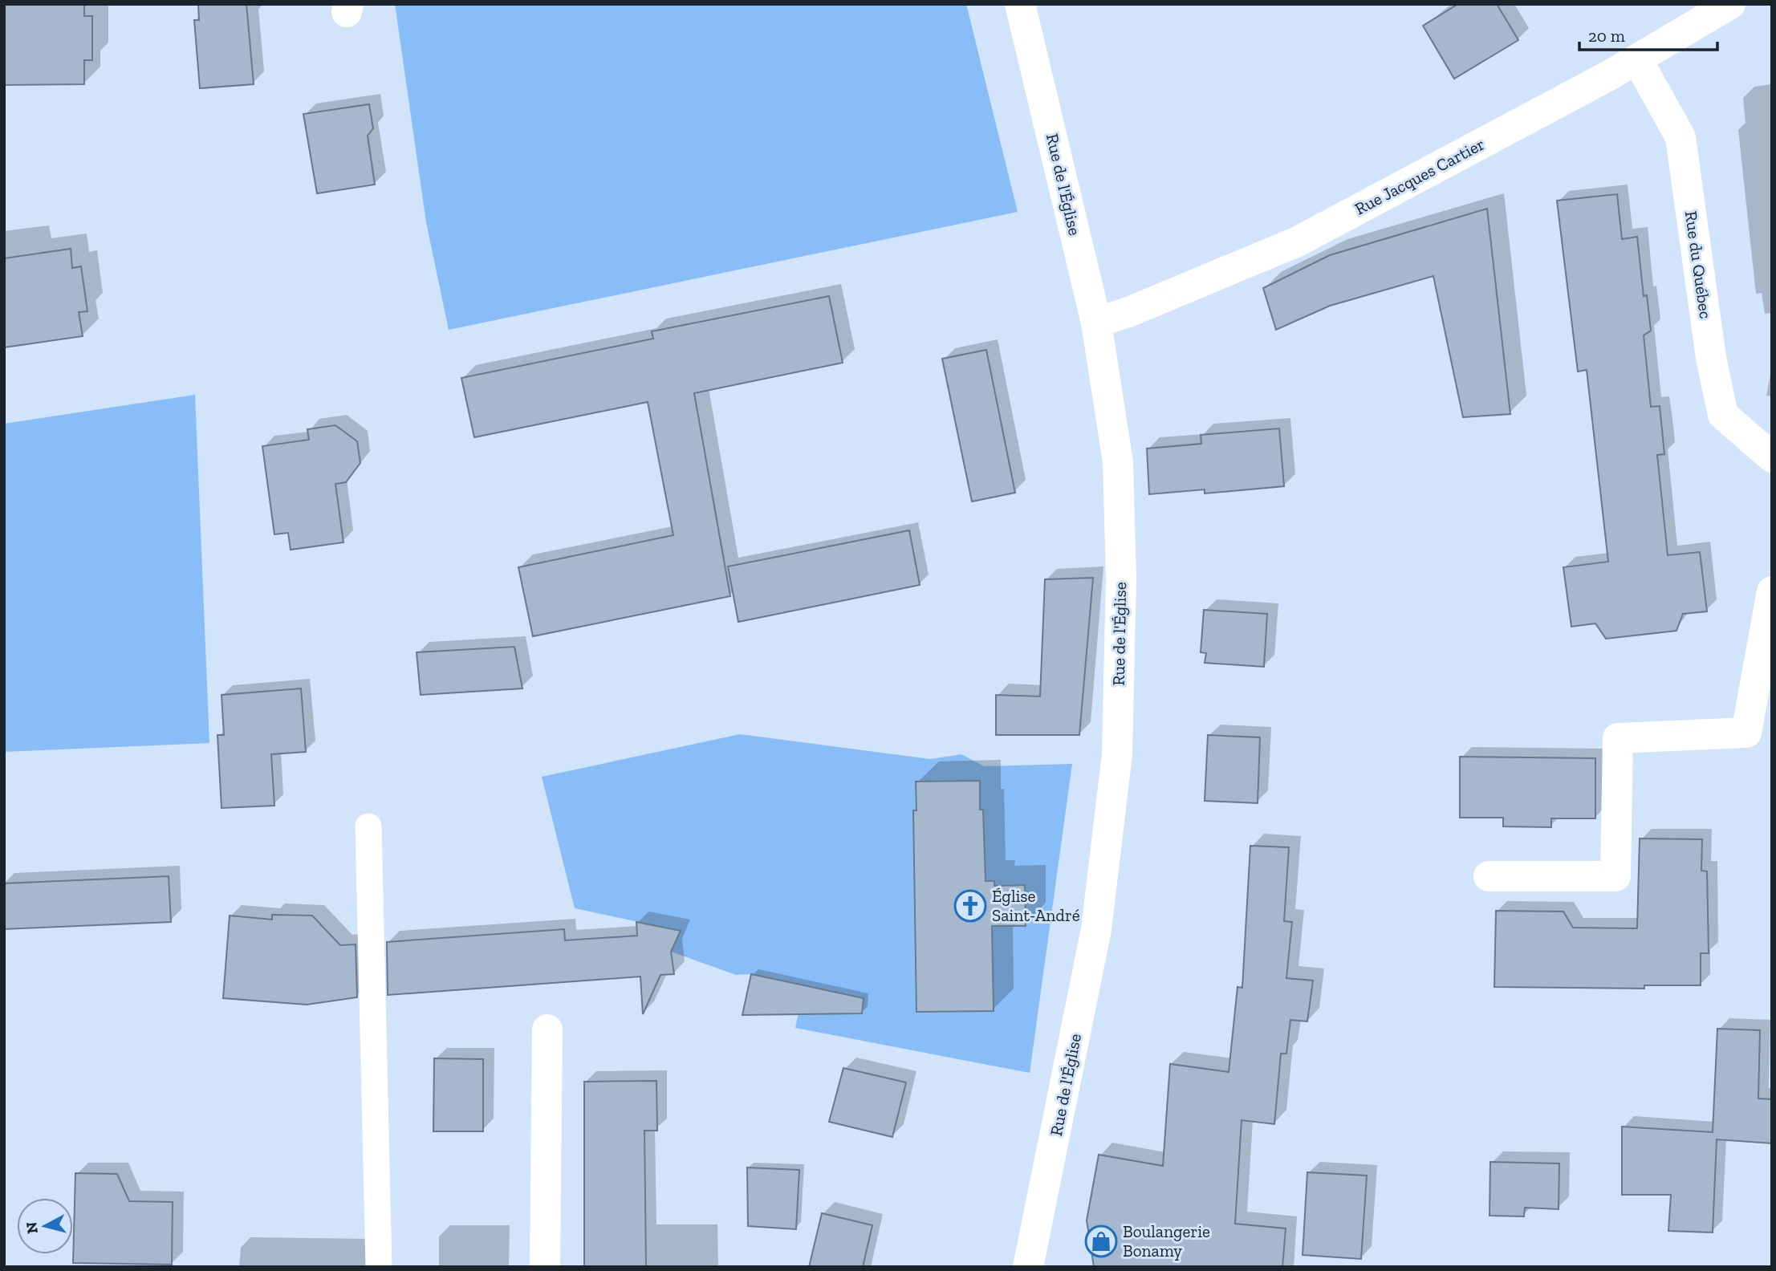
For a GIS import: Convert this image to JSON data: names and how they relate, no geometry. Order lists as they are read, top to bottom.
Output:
{
  "streets": {
    "street": ["Rue Jacques Cartier", "Rue de l'Église", "Rue du Québec"]
  },
  "crossings": [
    ["Rue Jacques Cartier", "Rue de l'Église"],
    ["Rue Jacques Cartier", "Rue du Québec"]
  ],
  "places": {
    "church": ["Église Saint-André"],
    "shop": ["Boulangerie Bonamy"]
  },
  "scale_bar": "20 m",
  "north": "left"
}
